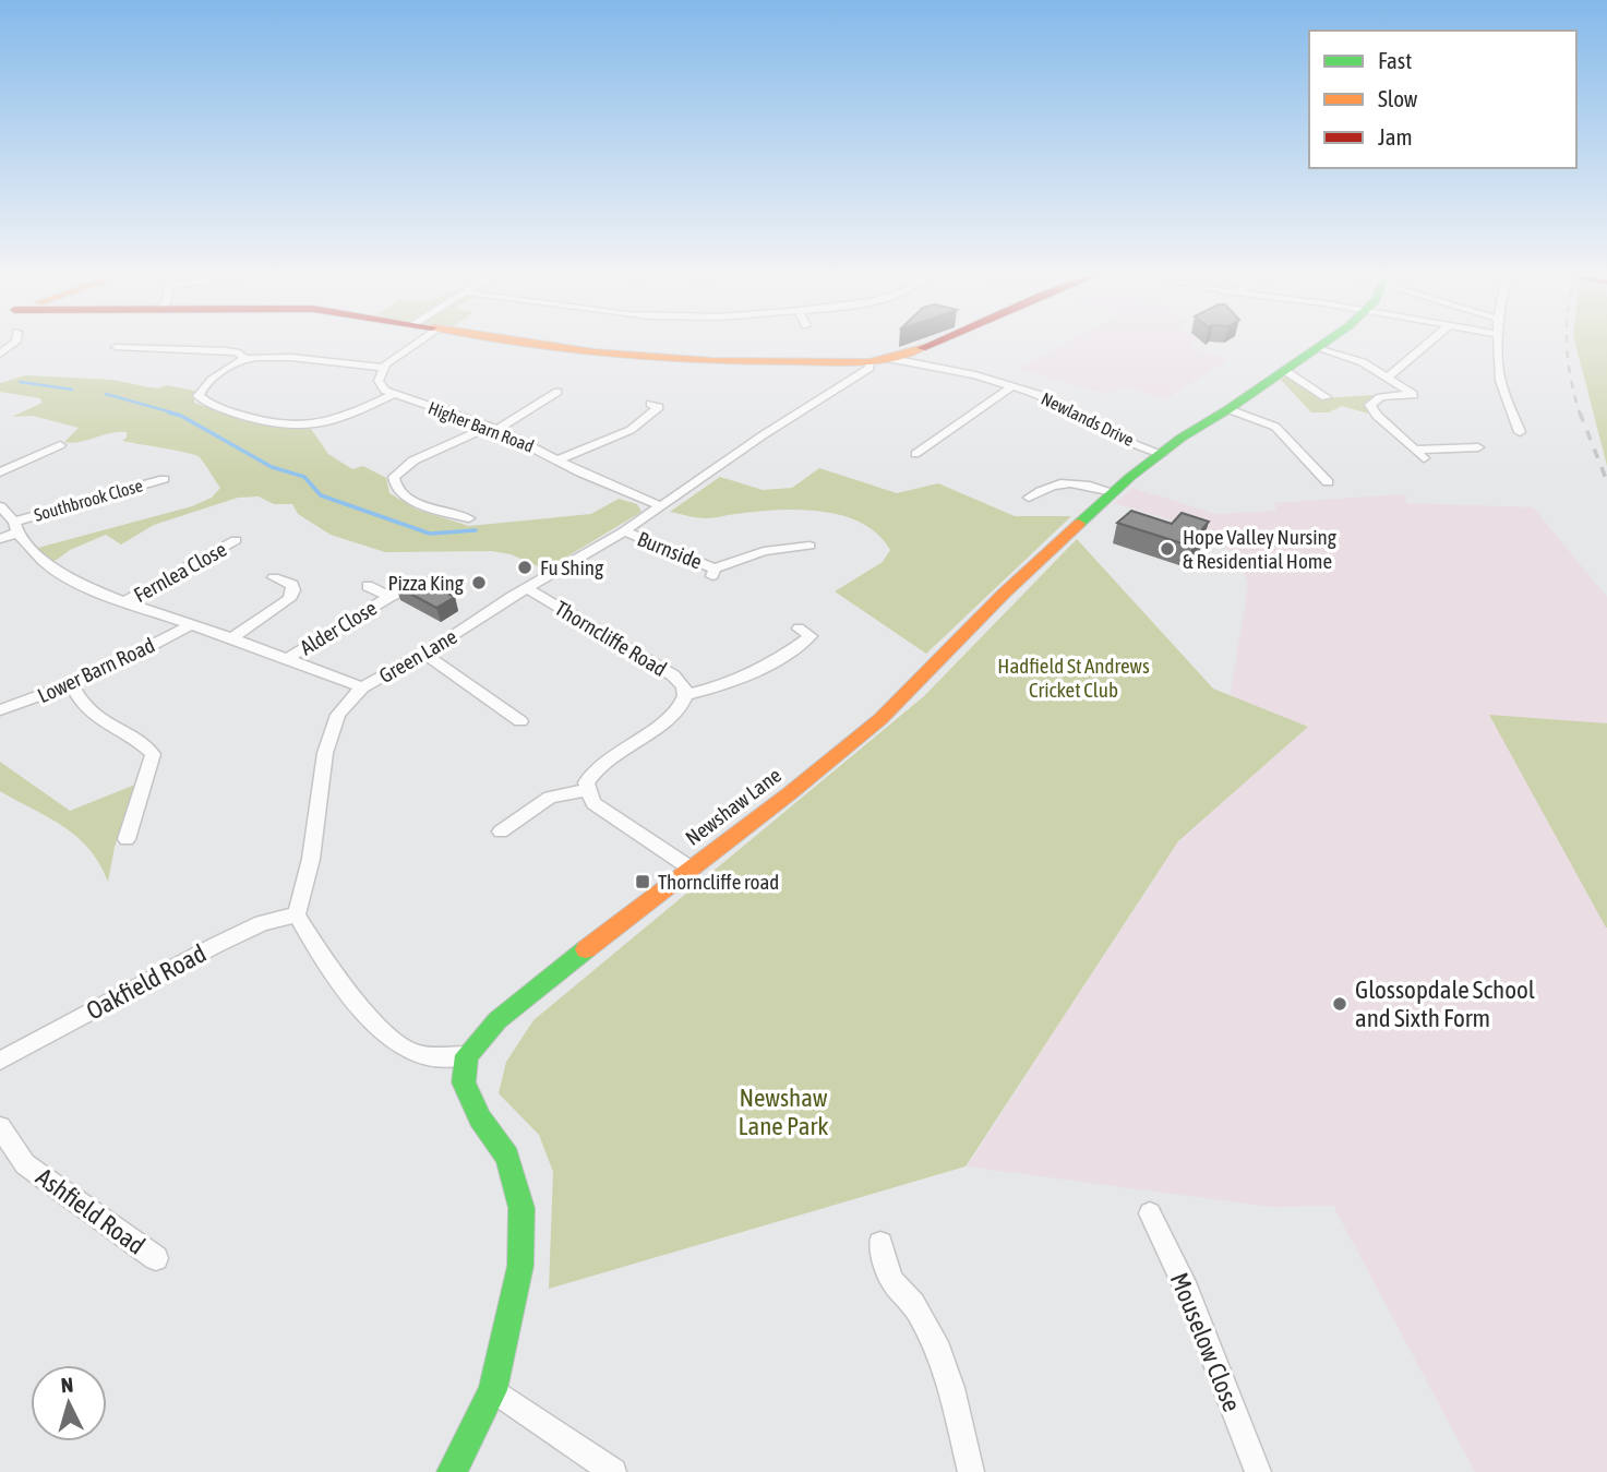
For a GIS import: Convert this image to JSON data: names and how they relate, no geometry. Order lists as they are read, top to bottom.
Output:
{
  "streets": {
    "street": [
      "Newlands Drive",
      "Higher Barn Road",
      "Southbrook Close",
      "Burnside",
      "Fernlea Close",
      "Alder Close",
      "Thorncliffe Road",
      "Green Lane",
      "Lower Barn Road",
      "Newshaw Lane",
      "Oakfield Road",
      "Ashfield Road",
      "Mouselow Close"
    ]
  },
  "crossings": [
    ["Newlands Drive", "Newshaw Lane"],
    ["Higher Barn Road", "Green Lane"],
    ["Southbrook Close", "Lower Barn Road"],
    ["Burnside", "Green Lane"],
    ["Fernlea Close", "Lower Barn Road"],
    ["Alder Close", "Lower Barn Road"],
    ["Thorncliffe Road", "Green Lane"],
    ["Green Lane", "Lower Barn Road"],
    ["Green Lane", "Oakfield Road"]
  ],
  "parks": ["Hadfield St Andrews Cricket Club", "Newshaw Lane Park"],
  "places": {
    "other": [
      "Hope Valley Nursing & Residential Home",
      "Fu Shing",
      "Pizza King",
      "Glossopdale School and Sixth Form"
    ],
    "transit": ["Thorncliffe road"]
  },
  "legend": ["Fast", "Slow", "Jam"],
  "north": "top"
}
